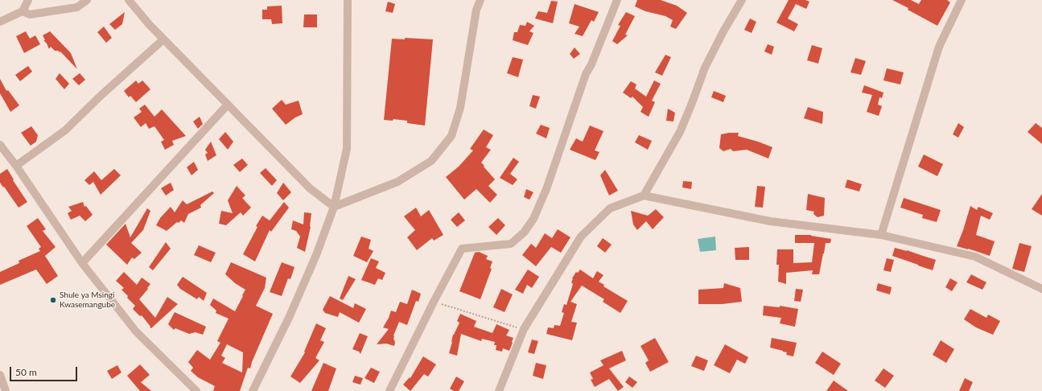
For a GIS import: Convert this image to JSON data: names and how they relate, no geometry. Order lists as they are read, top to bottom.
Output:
{
  "places": ["Shule ya Msingi Kwasemangube"],
  "scale_bar": "50 m"
}
